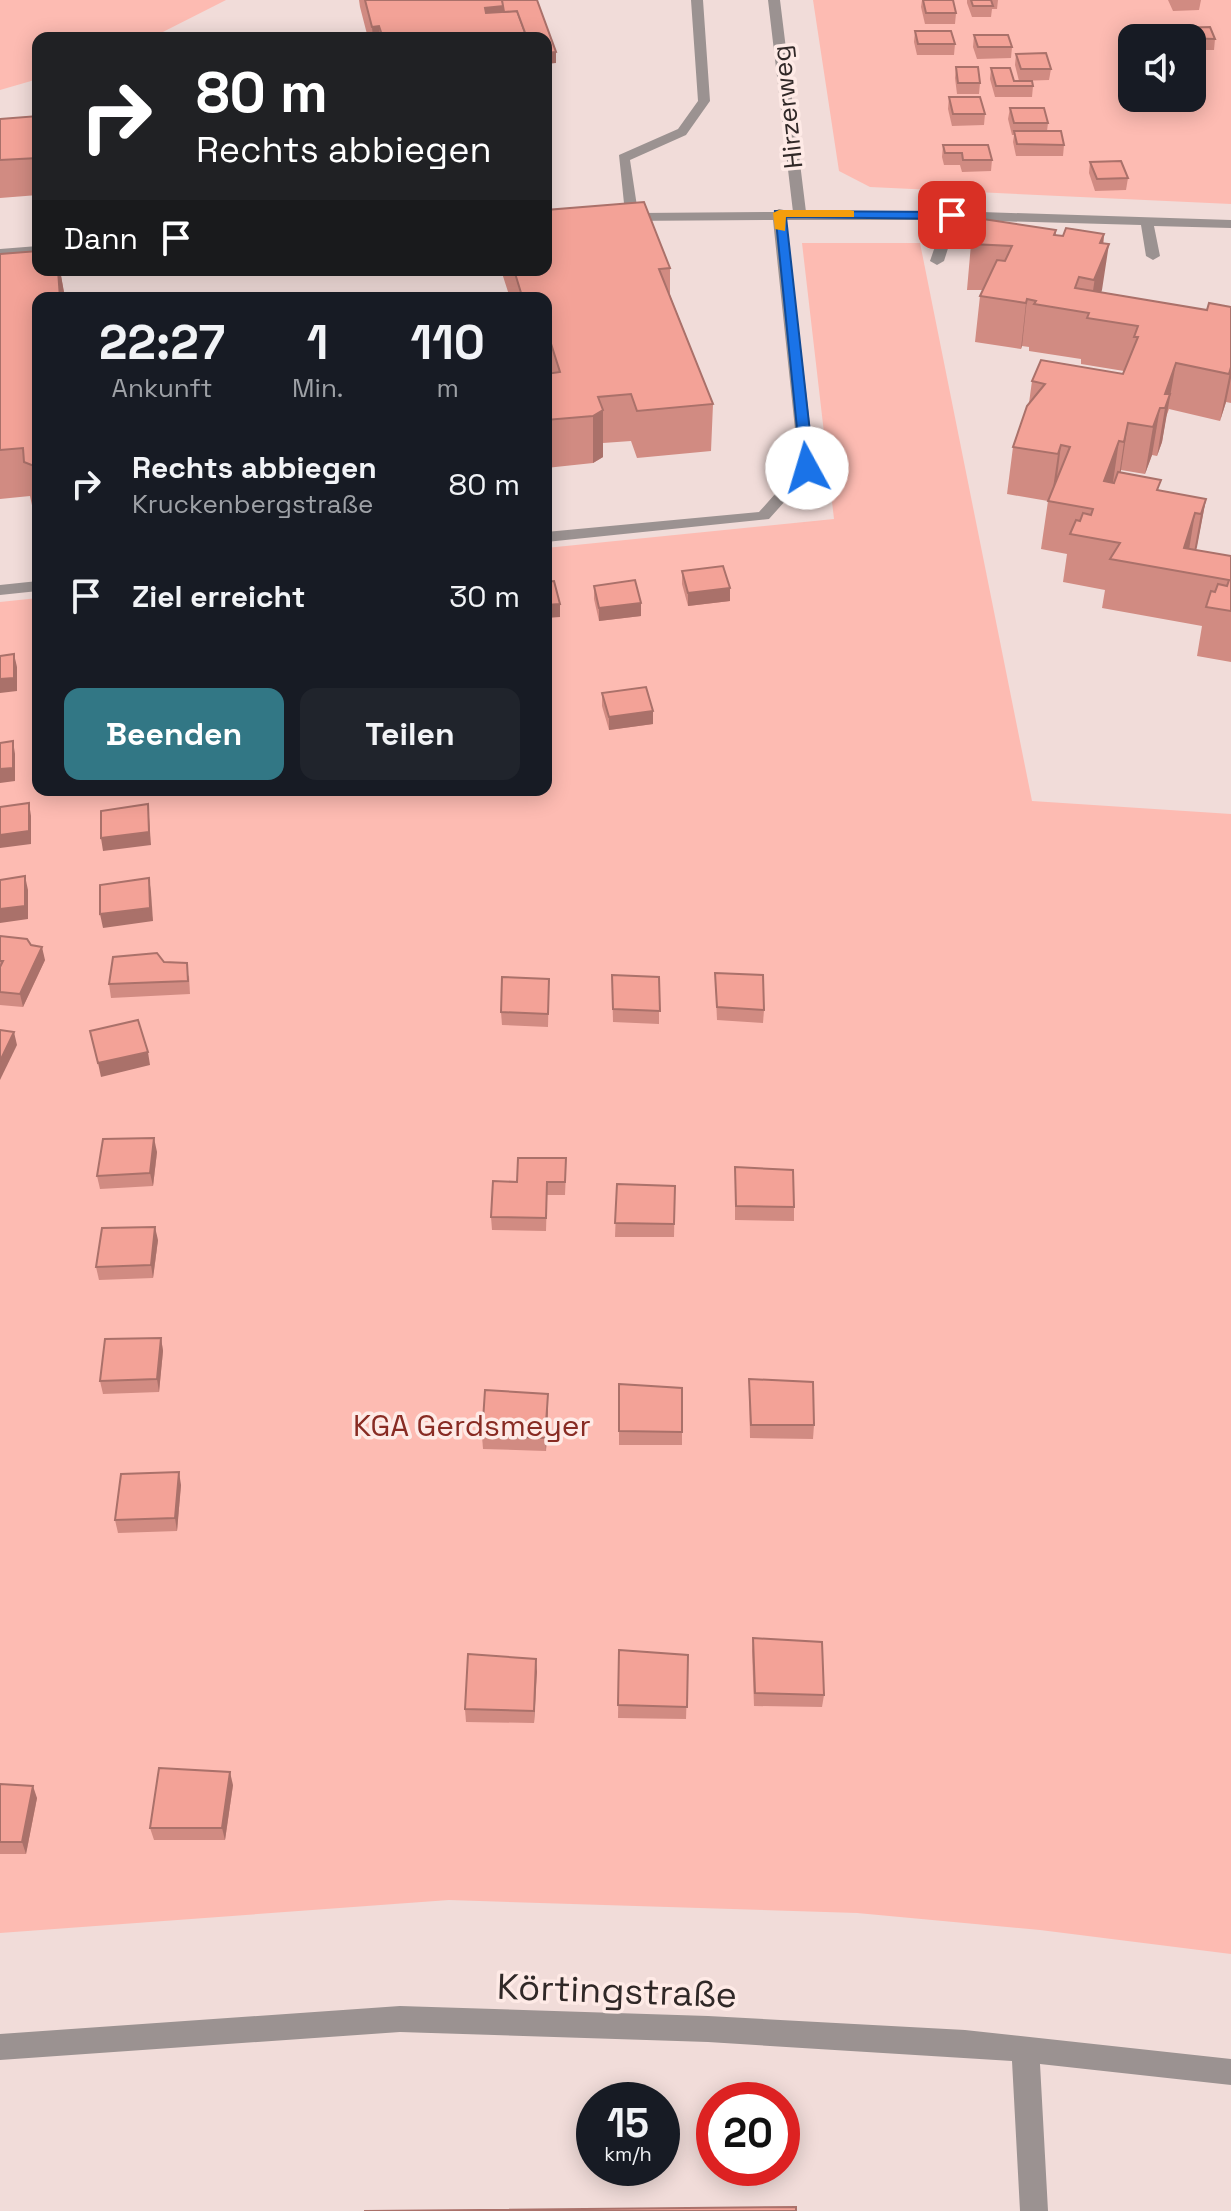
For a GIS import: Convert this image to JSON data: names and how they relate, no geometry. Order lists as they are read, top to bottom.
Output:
{
  "streets": {
    "street": ["Hirzerweg", "Körtingstraße"]
  },
  "parks": ["KGA Gerdsmeyer"],
  "page": {
    "turn": ["80 m", "Rechts abbiegen"],
    "then": "Dann",
    "eta": [
      "22:27",
      "Ankunft",
      "1",
      "Min.",
      "110",
      "m"
    ],
    "list": [
      {
        "name": "Rechts abbiegen",
        "note": "Kruckenbergstraße",
        "value": "80 m"
      },
      {
        "name": "Ziel erreicht",
        "value": "30 m"
      }
    ],
    "buttons": ["Beenden", "Teilen"],
    "speed": "15 km/h",
    "limit": "20"
  }
}
